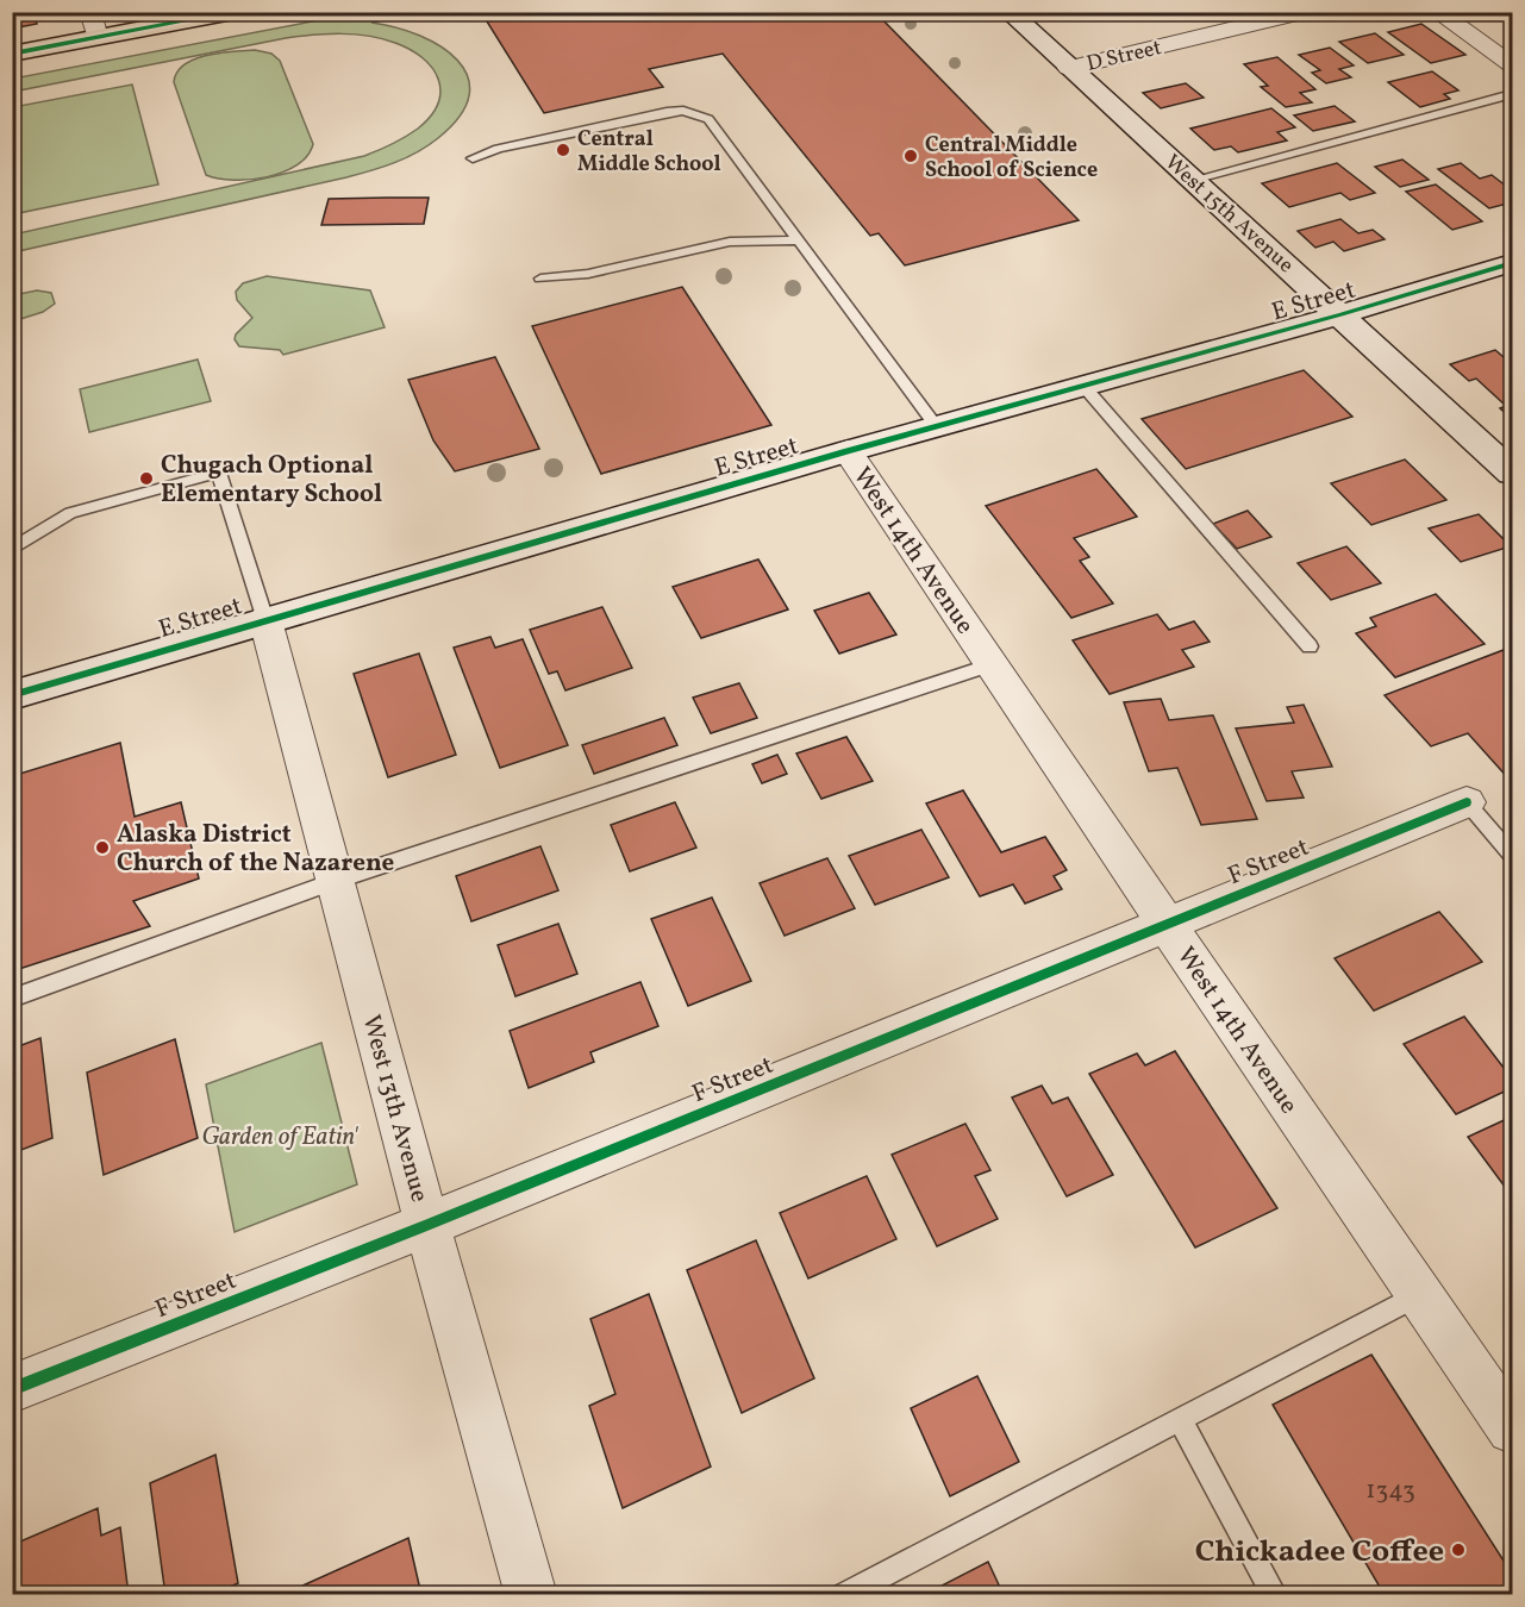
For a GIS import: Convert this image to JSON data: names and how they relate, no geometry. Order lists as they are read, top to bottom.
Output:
{
  "streets": {
    "street": [
      "D Street",
      "West 15th Avenue",
      "E Street",
      "West 14th Avenue",
      "F Street",
      "West 13th Avenue"
    ]
  },
  "crossings": [
    ["D Street", "West 15th Avenue"],
    ["West 15th Avenue", "E Street"],
    ["E Street", "West 14th Avenue"],
    ["E Street", "West 13th Avenue"],
    ["West 14th Avenue", "F Street"],
    ["F Street", "West 13th Avenue"]
  ],
  "parks": ["Garden of Eatin'"],
  "places": [
    "Central Middle School",
    "Central Middle School of Science",
    "Chugach Optional Elementary School",
    "Alaska District Church of the Nazarene",
    "Chickadee Coffee"
  ],
  "house_numbers": ["1343"]
}
